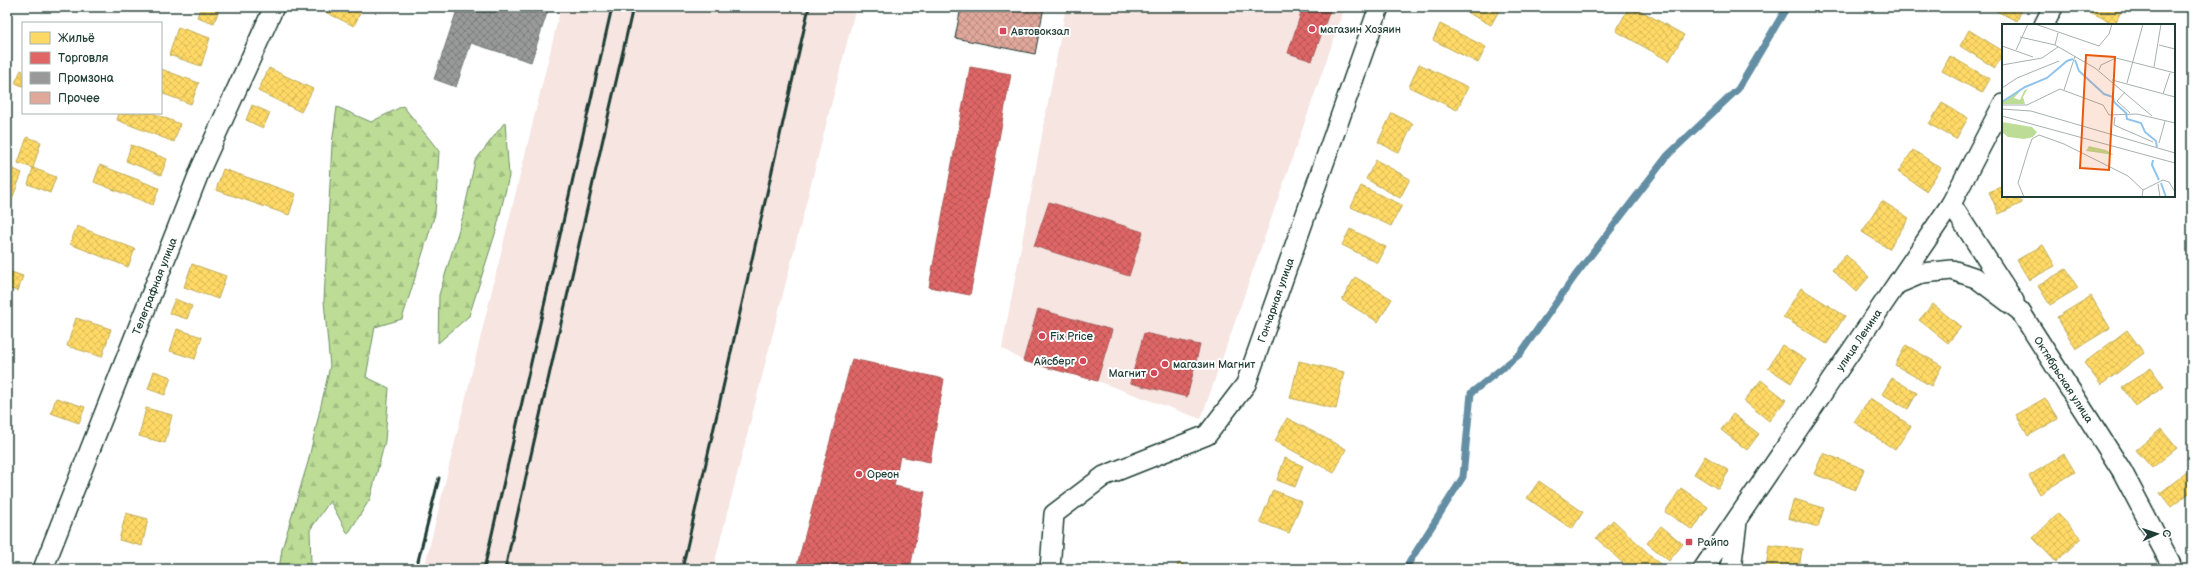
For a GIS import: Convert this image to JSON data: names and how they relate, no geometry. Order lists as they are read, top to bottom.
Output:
{
  "streets": {
    "street": [
      "Телеграфная улица",
      "Гончарная улица",
      "улица Ленина",
      "Октябрьская улица"
    ]
  },
  "crossings": [
    ["улица Ленина", "Октябрьская улица"]
  ],
  "places": {
    "other": [
      "магазин Хозяин",
      "Fix Price",
      "Айсберг",
      "магазин Магнит",
      "Магнит",
      "Ореон"
    ],
    "transit": ["Автовокзал", "Райпо"]
  },
  "legend": [
    "Жильё",
    "Торговля",
    "Промзона",
    "Прочее"
  ],
  "north": "right"
}
